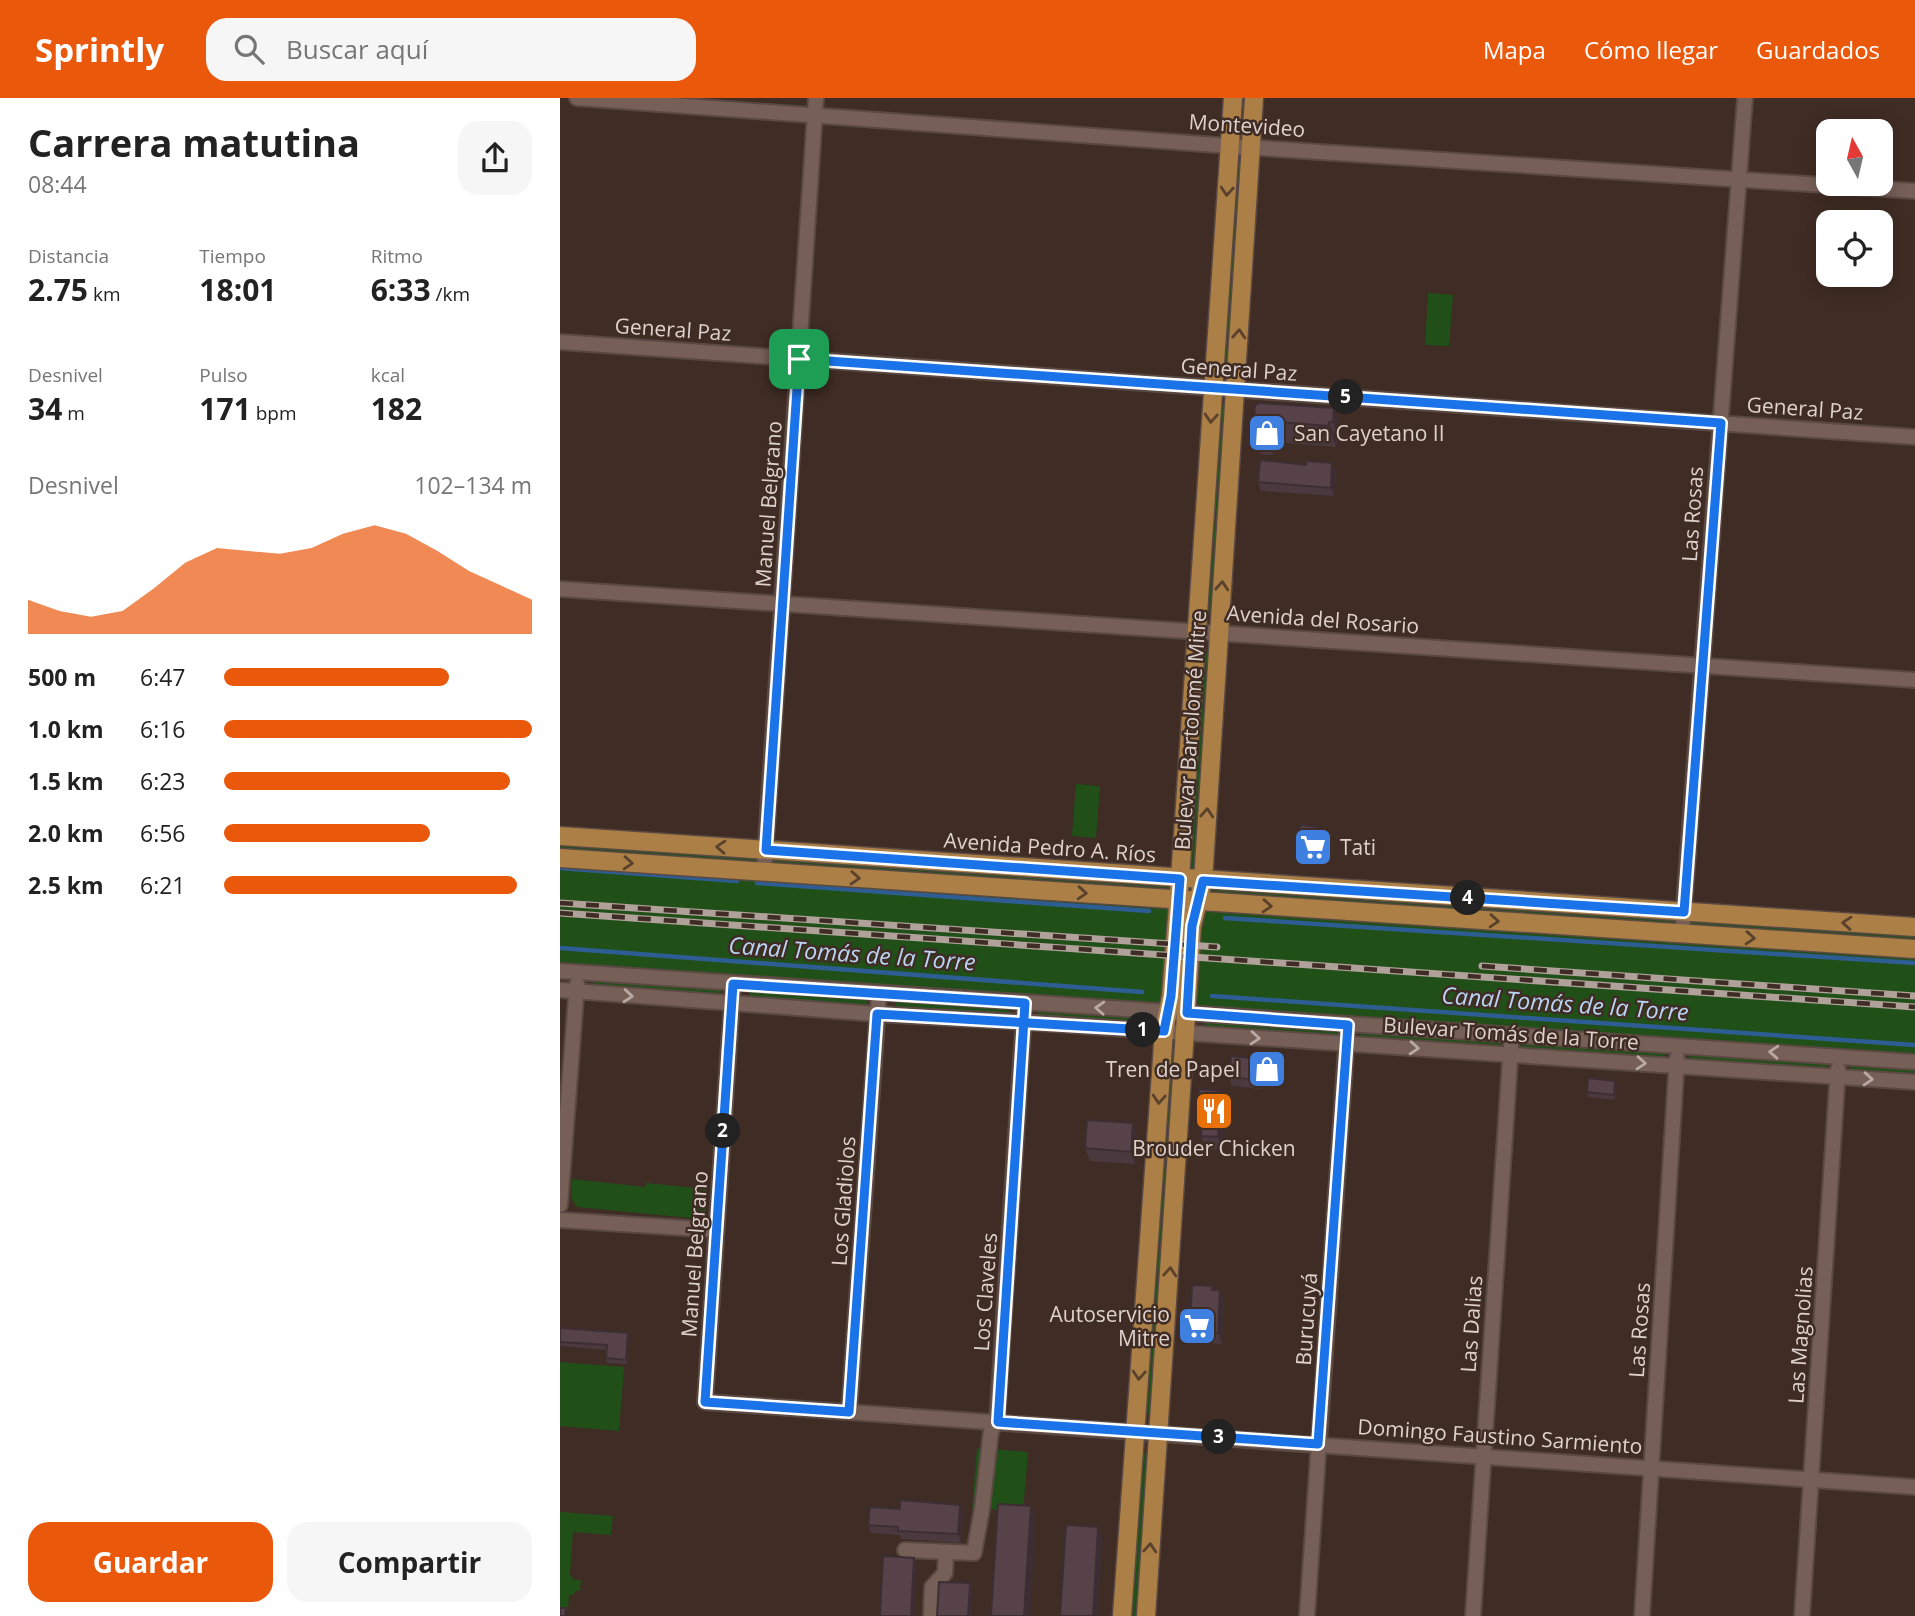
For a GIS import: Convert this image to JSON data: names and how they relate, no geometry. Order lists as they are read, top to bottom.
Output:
{
  "streets": {
    "main road": ["Bulevar Bartolomé Mitre", "Avenida Pedro A. Ríos"],
    "street": [
      "Montevideo",
      "General Paz",
      "Manuel Belgrano",
      "Las Rosas",
      "Avenida del Rosario",
      "Bulevar Tomás de la Torre",
      "Los Gladiolos",
      "Los Claveles",
      "Burucuyá",
      "Las Dalias",
      "Las Magnolias",
      "Domingo Faustino Sarmiento"
    ]
  },
  "crossings": [
    ["Montevideo", "Manuel Belgrano"],
    ["Montevideo", "Las Rosas"],
    ["Montevideo", "Bulevar Bartolomé Mitre"],
    ["General Paz", "Manuel Belgrano"],
    ["General Paz", "Las Rosas"],
    ["General Paz", "Bulevar Bartolomé Mitre"],
    ["Manuel Belgrano", "Avenida del Rosario"],
    ["Manuel Belgrano", "Avenida Pedro A. Ríos"],
    ["Manuel Belgrano", "Bulevar Tomás de la Torre"],
    ["Manuel Belgrano", "Domingo Faustino Sarmiento"],
    ["Las Rosas", "Avenida del Rosario"],
    ["Las Rosas", "Avenida Pedro A. Ríos"],
    ["Las Rosas", "Bulevar Tomás de la Torre"],
    ["Las Rosas", "Domingo Faustino Sarmiento"],
    ["Avenida del Rosario", "Bulevar Bartolomé Mitre"],
    ["Bulevar Bartolomé Mitre", "Avenida Pedro A. Ríos"],
    ["Bulevar Bartolomé Mitre", "Bulevar Tomás de la Torre"],
    ["Bulevar Bartolomé Mitre", "Domingo Faustino Sarmiento"],
    ["Bulevar Tomás de la Torre", "Los Gladiolos"],
    ["Bulevar Tomás de la Torre", "Los Claveles"],
    ["Bulevar Tomás de la Torre", "Burucuyá"],
    ["Bulevar Tomás de la Torre", "Las Dalias"],
    ["Bulevar Tomás de la Torre", "Las Magnolias"],
    ["Los Gladiolos", "Domingo Faustino Sarmiento"],
    ["Los Claveles", "Domingo Faustino Sarmiento"],
    ["Burucuyá", "Domingo Faustino Sarmiento"],
    ["Las Dalias", "Domingo Faustino Sarmiento"],
    ["Las Magnolias", "Domingo Faustino Sarmiento"]
  ],
  "water": ["Canal Tomás de la Torre"],
  "places": {
    "shop": ["San Cayetano II", "Tren de Papel"],
    "supermarket": ["Tati", "Autoservicio Mitre"],
    "restaurant": ["Brouder Chicken"]
  },
  "north": "top",
  "page": {
    "header": "Sprintly",
    "search": "Buscar aquí",
    "nav": ["Mapa", "Cómo llegar", "Guardados"],
    "heading": ["Carrera matutina", "08:44"],
    "stats": [
      ["Distancia", "2.75 km"],
      ["Tiempo", "18:01"],
      ["Ritmo", "6:33 /km"],
      ["Desnivel", "34 m"],
      ["Pulso", "171 bpm"],
      ["kcal", "182"]
    ],
    "pins": [
      "5",
      "4",
      "1",
      "2",
      "3"
    ],
    "chart": ["Desnivel", "102–134 m"],
    "list": [
      {
        "name": "500 m",
        "note": "6:47"
      },
      {
        "name": "1.0 km",
        "note": "6:16"
      },
      {
        "name": "1.5 km",
        "note": "6:23"
      },
      {
        "name": "2.0 km",
        "note": "6:56"
      },
      {
        "name": "2.5 km",
        "note": "6:21"
      }
    ],
    "buttons": ["Guardar", "Compartir"]
  }
}
